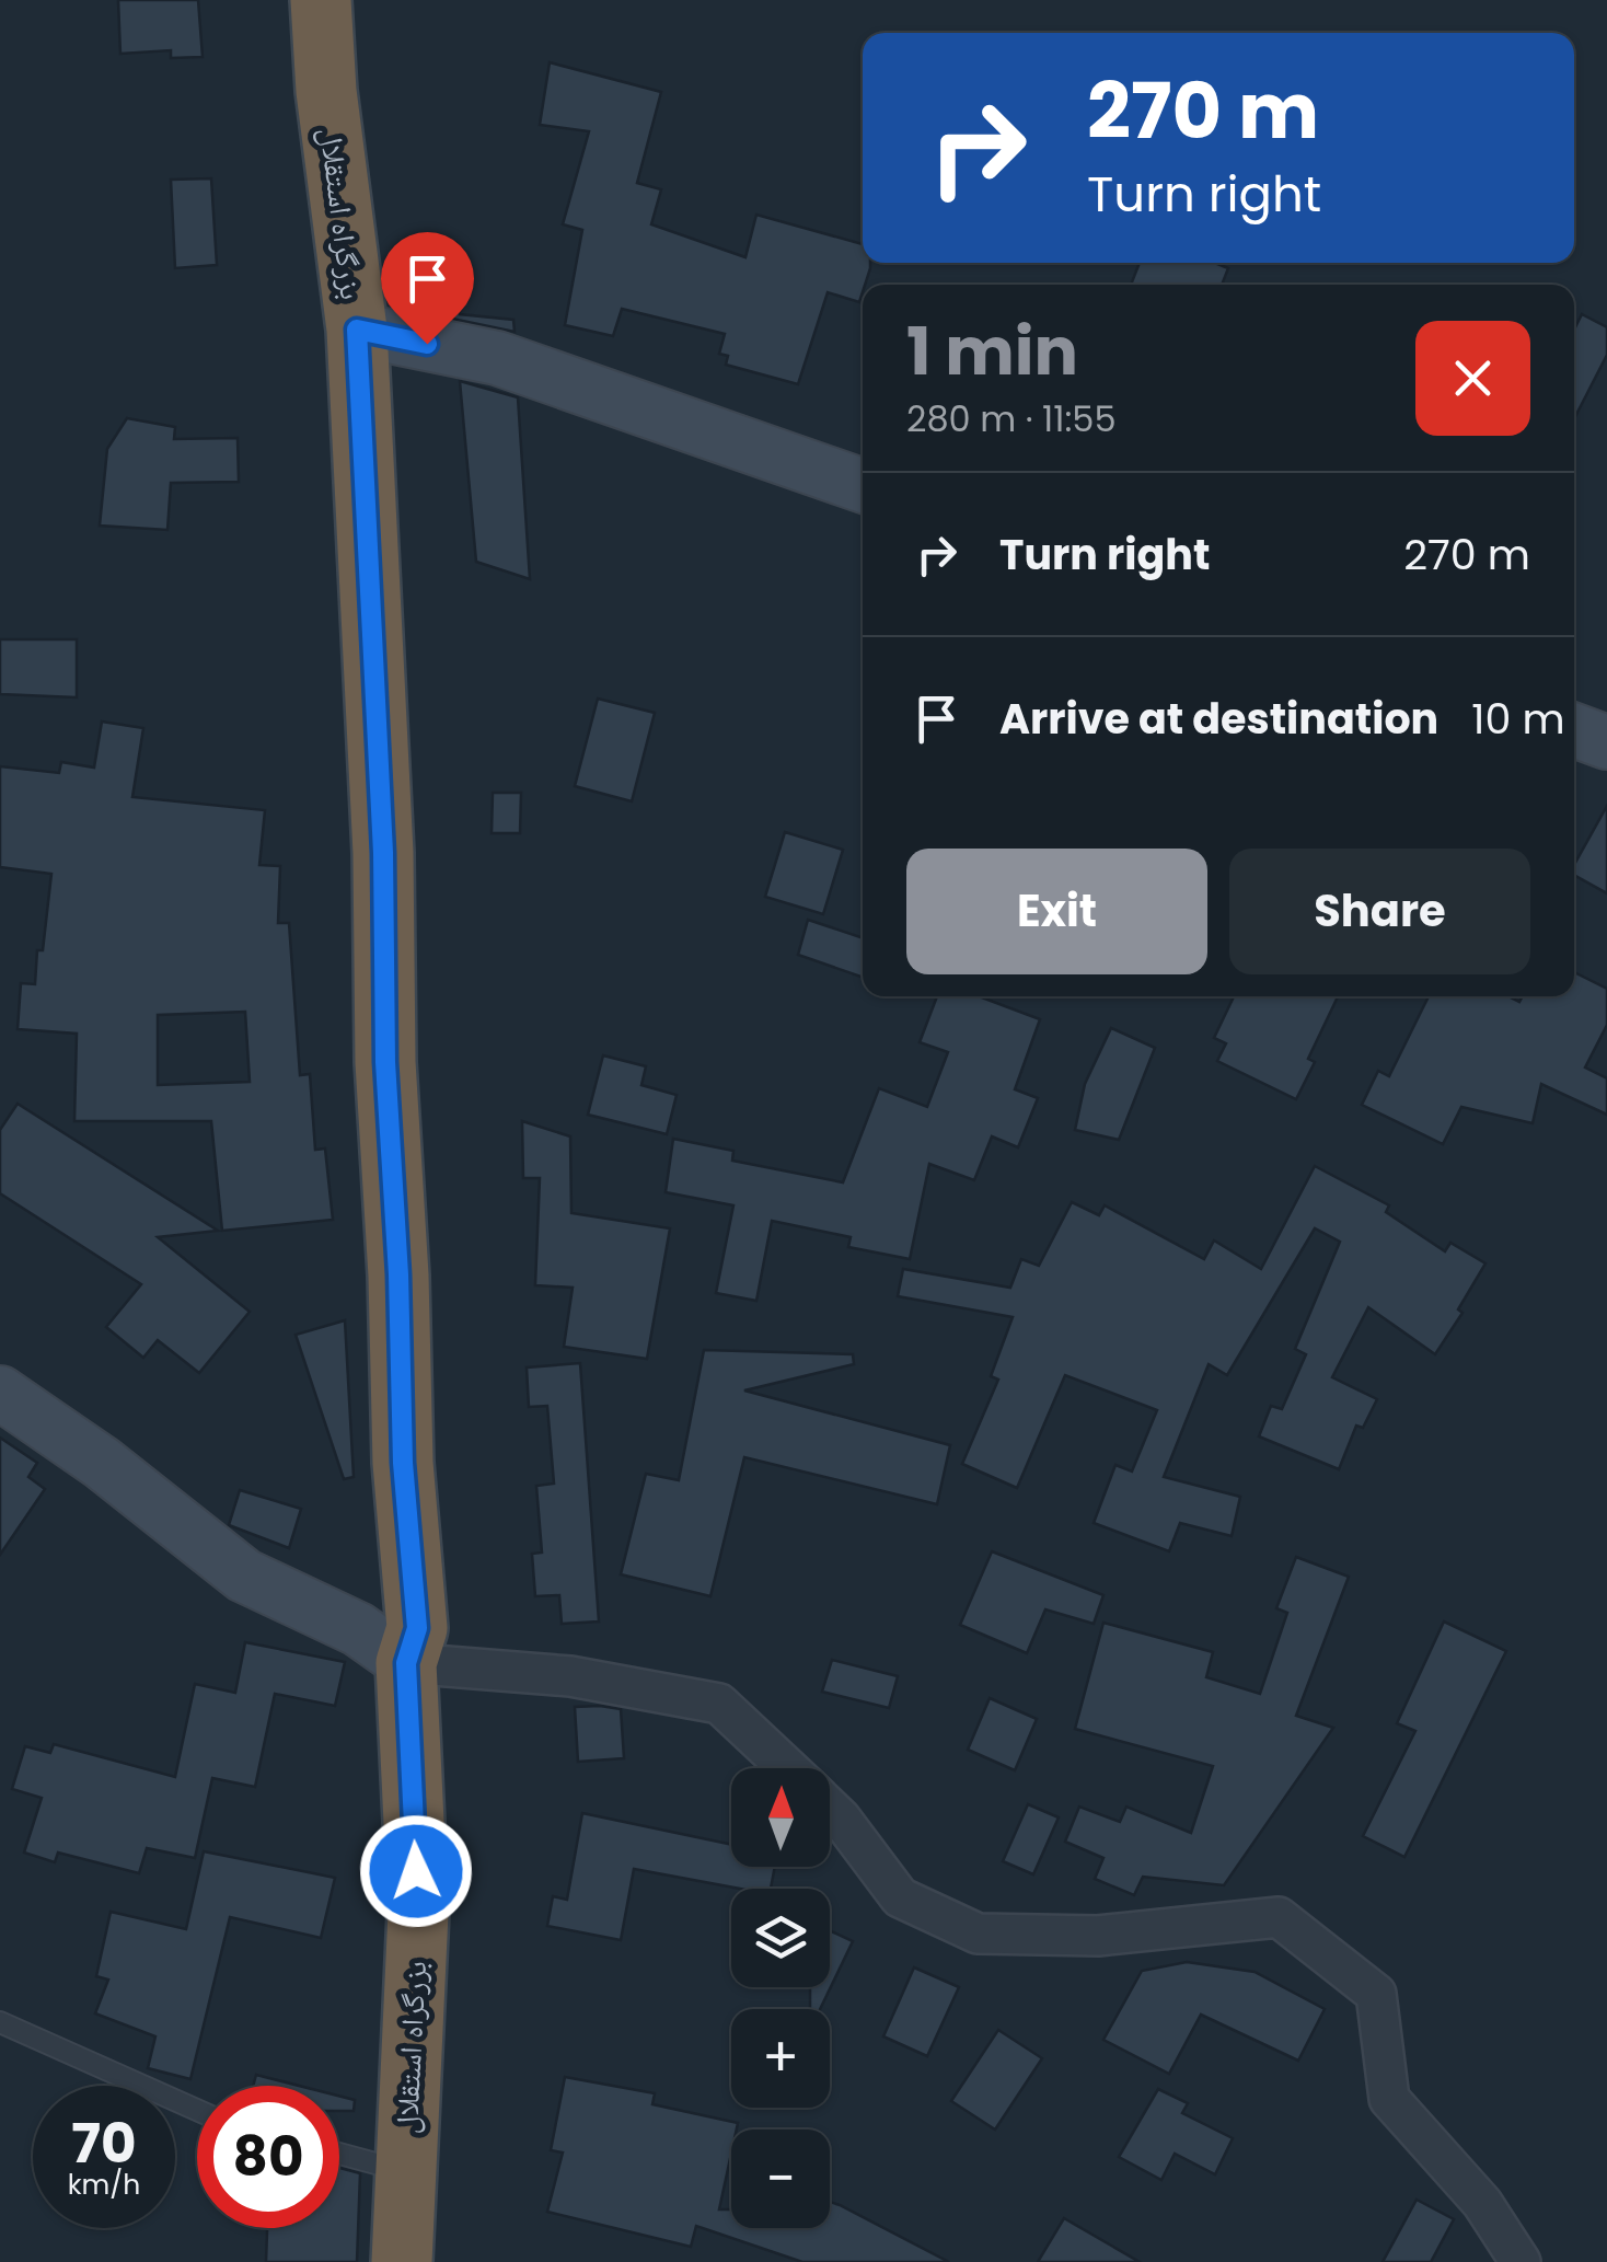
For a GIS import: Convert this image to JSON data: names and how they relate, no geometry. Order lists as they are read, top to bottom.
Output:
{
  "streets": {
    "highway": ["بزرگراه استقلال"]
  },
  "north": "top",
  "page": {
    "turn": ["270 m", "Turn right"],
    "heading": ["1 min", "280 m · 11:55"],
    "list": [
      {
        "name": "Turn right",
        "value": "270 m"
      },
      {
        "name": "Arrive at destination",
        "value": "10 m"
      }
    ],
    "buttons": ["Exit", "Share"],
    "map_buttons": ["+", "−"],
    "speed": "70 km/h",
    "limit": "80"
  }
}
